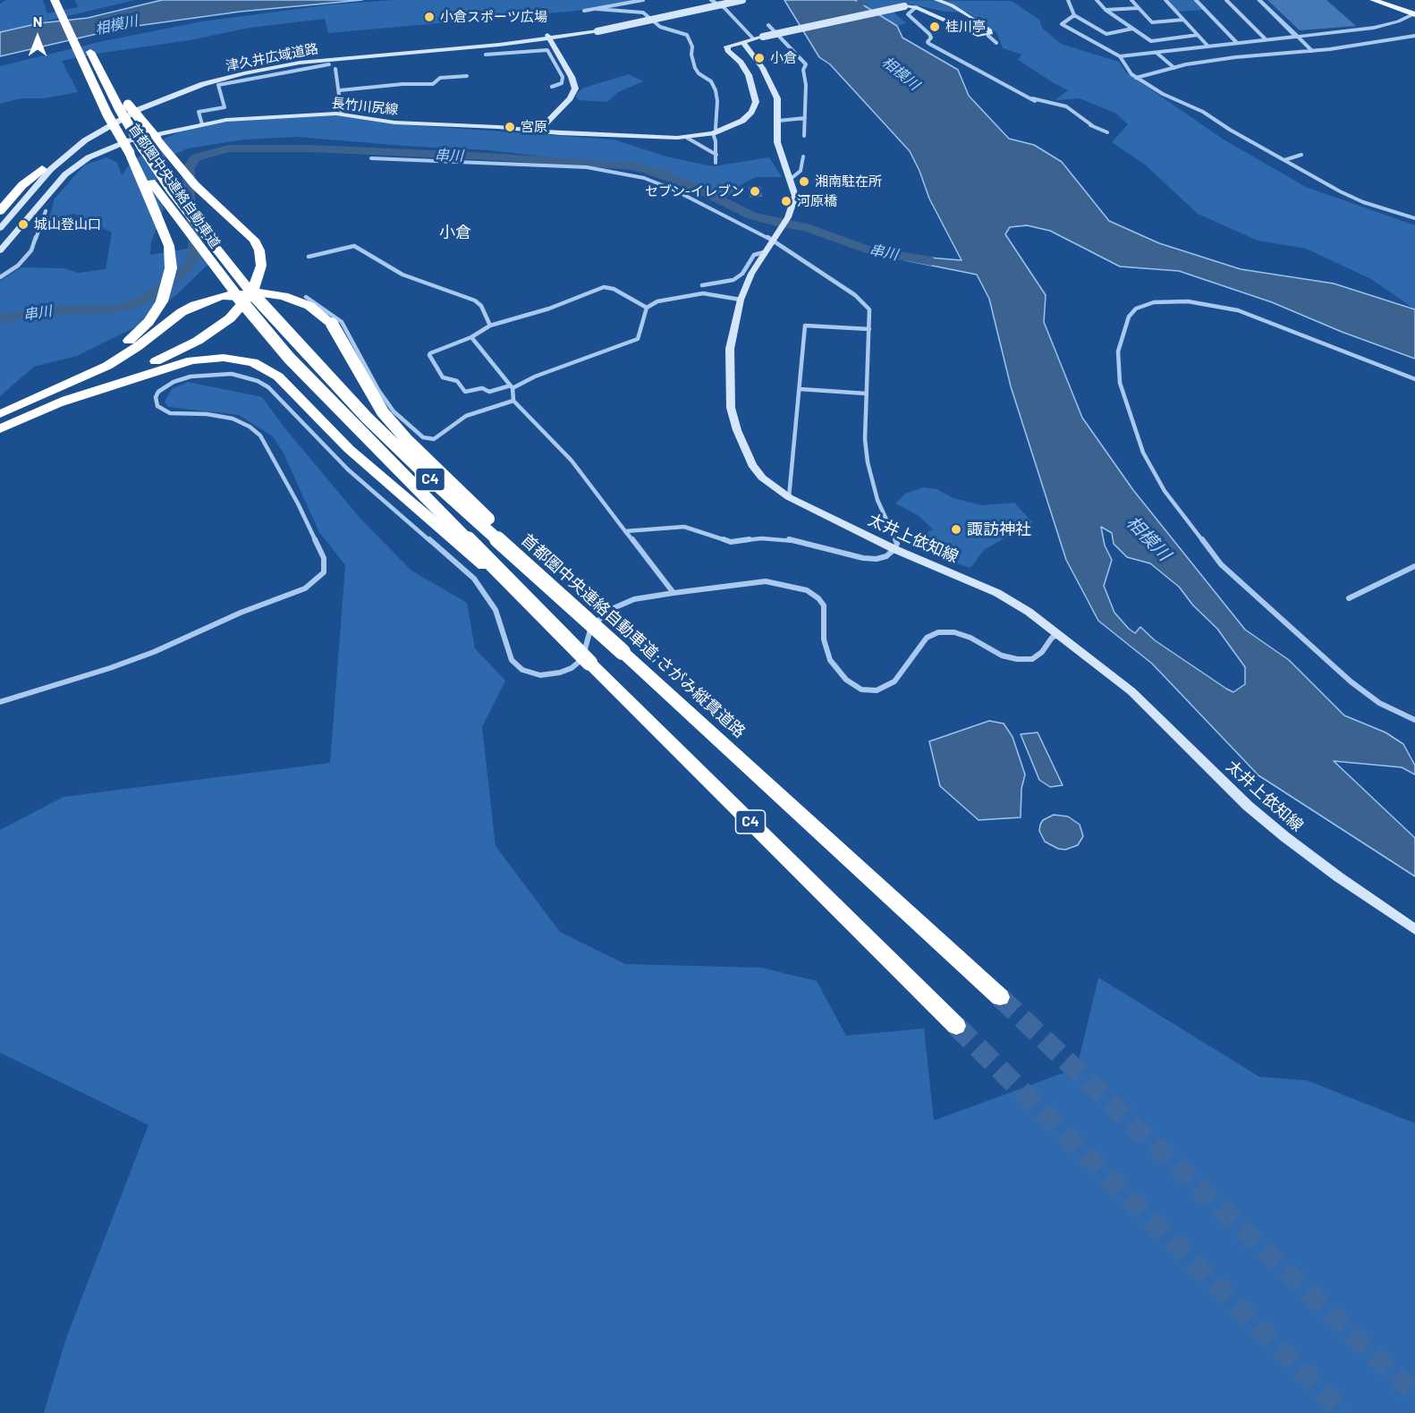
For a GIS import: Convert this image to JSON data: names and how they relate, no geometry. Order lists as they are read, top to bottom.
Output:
{
  "streets": {
    "highway": ["首都圏中央連絡自動車道", "C4", "首都圏中央連絡自動車道;さがみ縦貫道路"],
    "main road": ["津久井広域道路", "長竹川尻線", "太井上依知線"]
  },
  "crossings": [
    ["長竹川尻線", "太井上依知線"],
    ["首都圏中央連絡自動車道", "C4"],
    ["首都圏中央連絡自動車道", "首都圏中央連絡自動車道;さがみ縦貫道路"],
    ["C4", "首都圏中央連絡自動車道;さがみ縦貫道路"]
  ],
  "districts": ["小倉"],
  "water": ["相模川", "串川"],
  "places": [
    "小倉スポーツ広場",
    "桂川亭",
    "小倉",
    "宮原",
    "湘南駐在所",
    "セブン-イレブン",
    "河原橋",
    "城山登山口",
    "諏訪神社"
  ],
  "north": "top"
}
